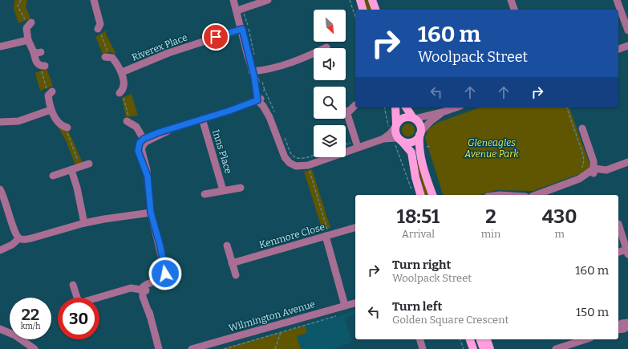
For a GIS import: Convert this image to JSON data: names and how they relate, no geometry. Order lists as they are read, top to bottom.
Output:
{
  "streets": {
    "street": [
      "Riverex Place",
      "Inns Place",
      "Kenmore Close",
      "Wilmington Avenue"
    ]
  },
  "parks": ["Gleneagles Avenue Park"],
  "north": "bottom right",
  "page": {
    "turn": ["160 m", "Woolpack Street"],
    "eta": [
      "18:51",
      "Arrival",
      "2",
      "min",
      "430",
      "m"
    ],
    "list": [
      {
        "name": "Turn right",
        "note": "Woolpack Street",
        "value": "160 m"
      },
      {
        "name": "Turn left",
        "note": "Golden Square Crescent",
        "value": "150 m"
      }
    ],
    "speed": "22 km/h",
    "limit": "30"
  }
}
